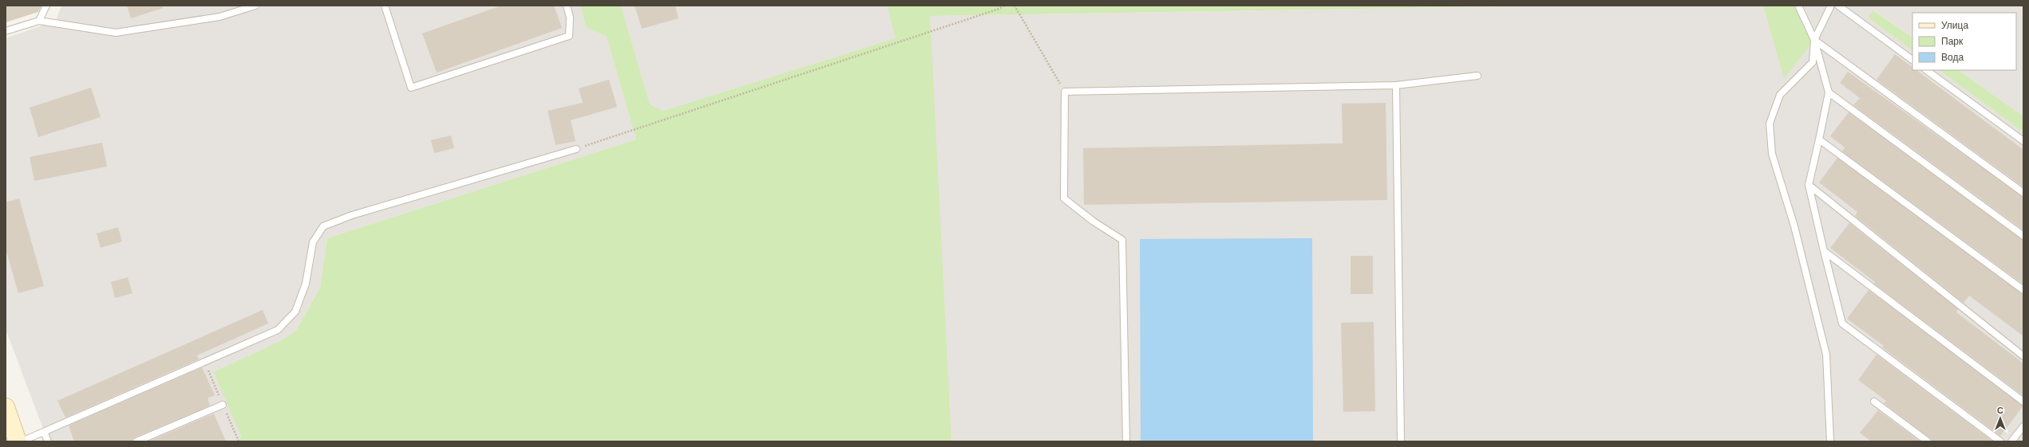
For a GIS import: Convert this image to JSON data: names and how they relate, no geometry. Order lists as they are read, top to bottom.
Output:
{
  "legend": ["Улица", "Парк", "Вода"],
  "north": "top"
}
